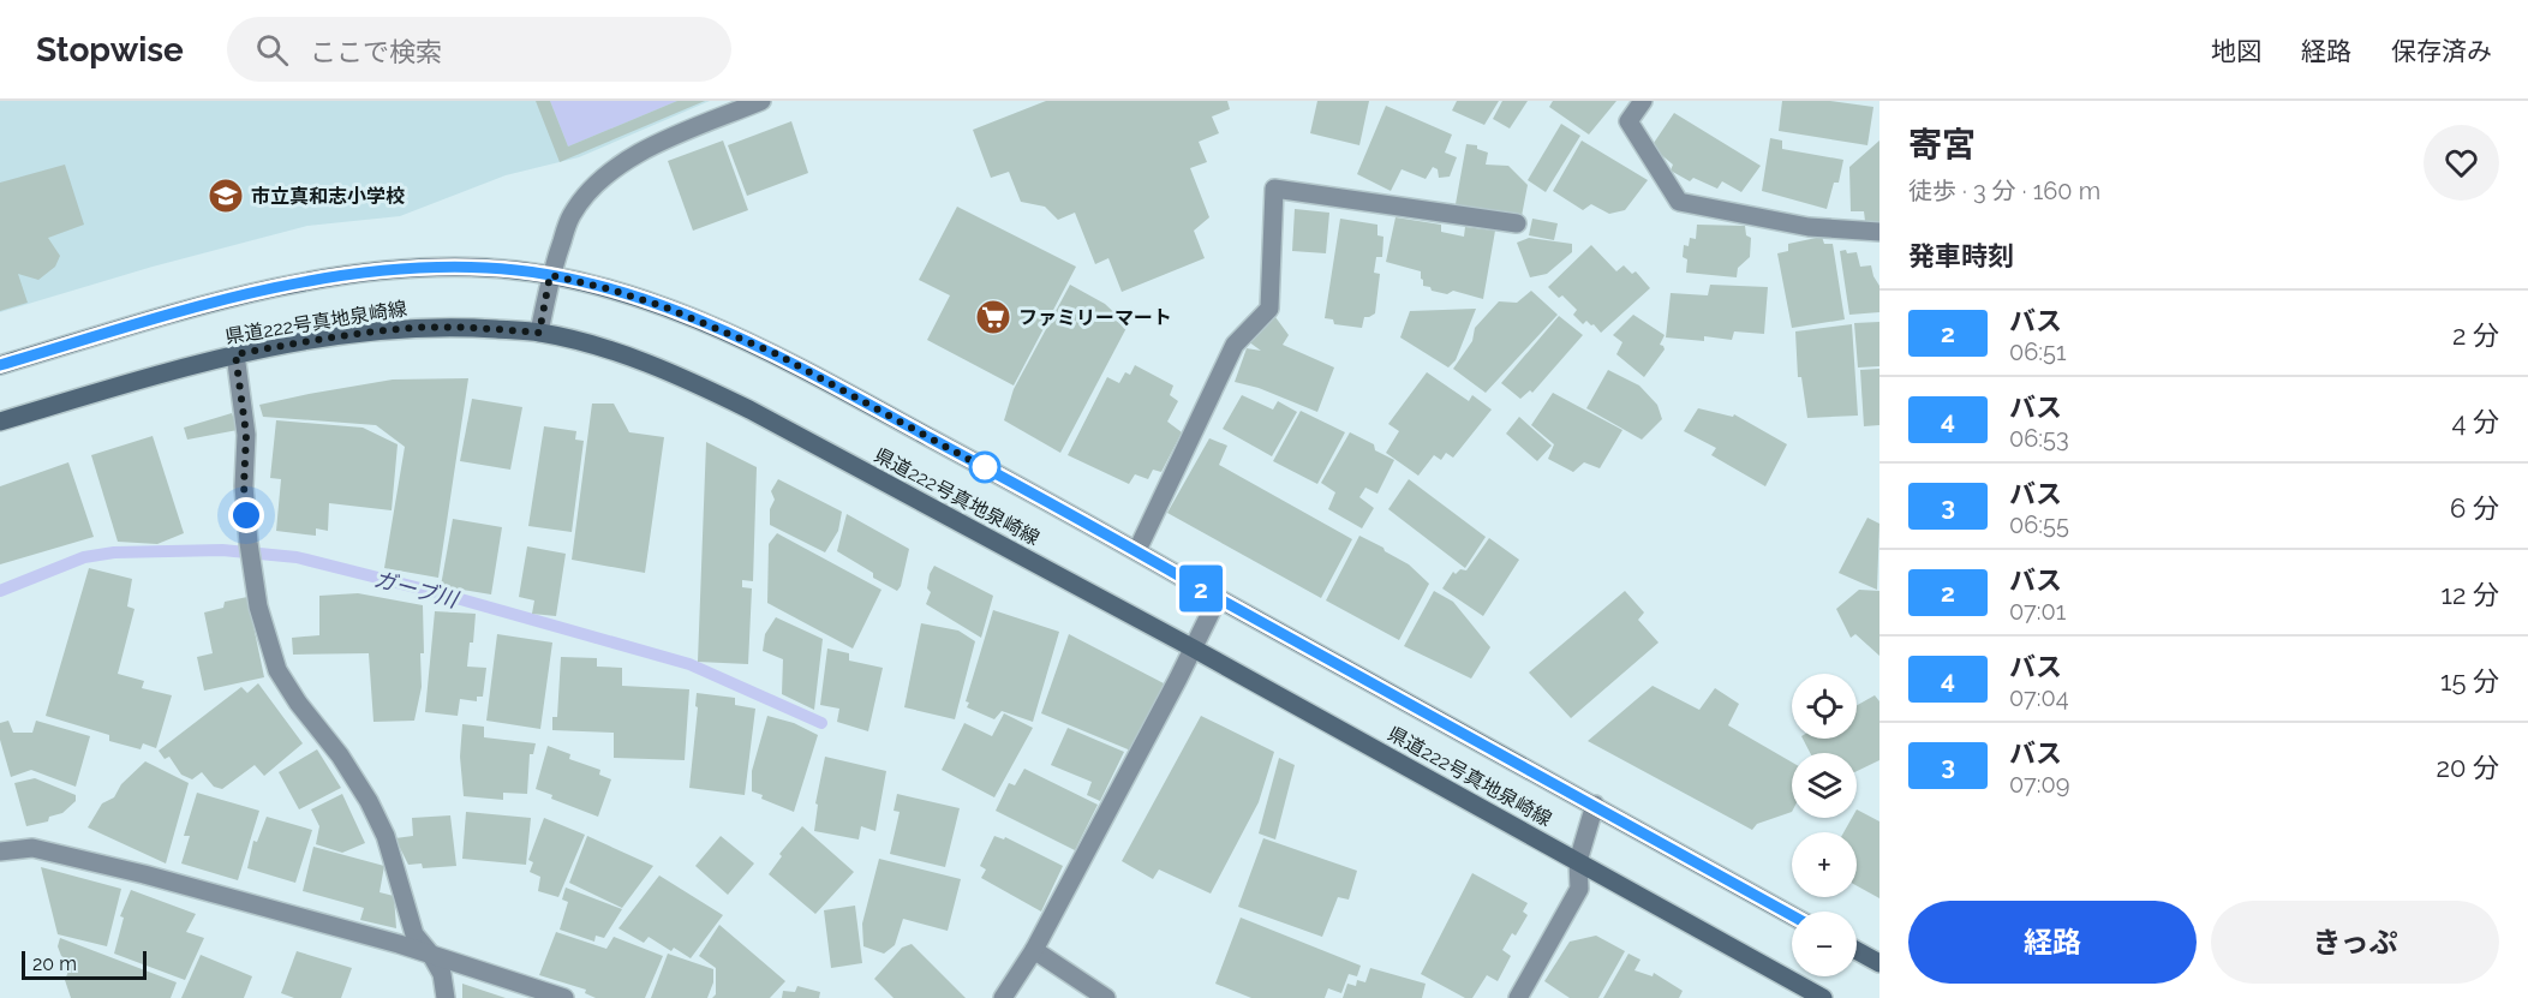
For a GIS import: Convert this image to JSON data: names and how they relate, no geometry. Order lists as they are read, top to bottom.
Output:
{
  "streets": {
    "main road": ["県道222号真地泉崎線"]
  },
  "water": ["ガーブ川"],
  "places": {
    "school or university": ["市立真和志小学校"],
    "supermarket": ["ファミリーマート"]
  },
  "lines": ["bus line 2"],
  "scale_bar": "20 m",
  "page": {
    "header": "Stopwise",
    "search": "ここで検索",
    "nav": ["地図", "経路", "保存済み"],
    "on_map": "2",
    "heading": [
      ["寄宮", "徒歩 · 3 分 · 160 m"],
      "発車時刻"
    ],
    "list": [
      {
        "mark": "2",
        "name": "バス",
        "note": "06:51",
        "value": "2 分"
      },
      {
        "mark": "4",
        "name": "バス",
        "note": "06:53",
        "value": "4 分"
      },
      {
        "mark": "3",
        "name": "バス",
        "note": "06:55",
        "value": "6 分"
      },
      {
        "mark": "2",
        "name": "バス",
        "note": "07:01",
        "value": "12 分"
      },
      {
        "mark": "4",
        "name": "バス",
        "note": "07:04",
        "value": "15 分"
      },
      {
        "mark": "3",
        "name": "バス",
        "note": "07:09",
        "value": "20 分"
      }
    ],
    "map_buttons": ["+", "−"],
    "buttons": ["経路", "きっぷ"],
    "scale": "20 m"
  }
}
